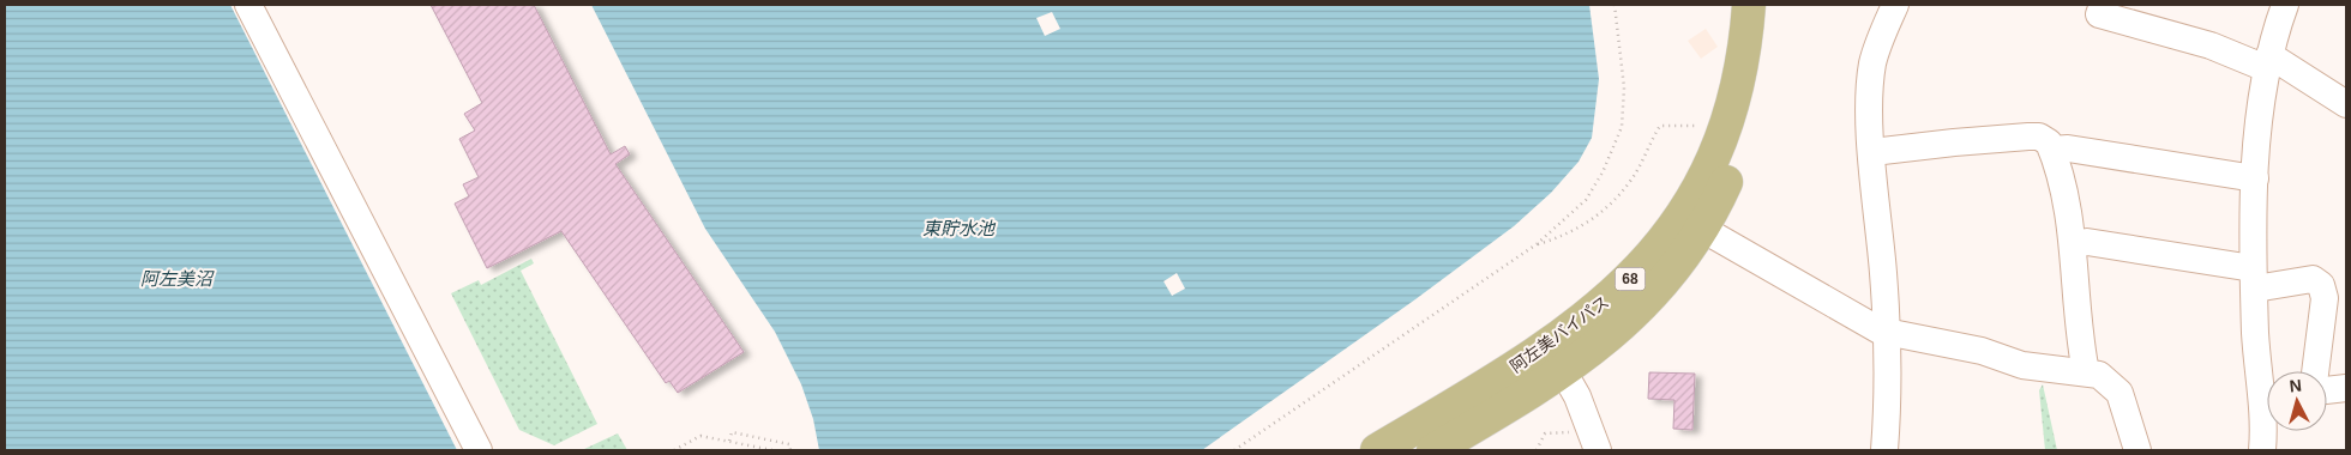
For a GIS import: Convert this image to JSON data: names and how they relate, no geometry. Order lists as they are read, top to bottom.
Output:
{
  "streets": {
    "main road": ["68", "阿左美バイパス"]
  },
  "water": ["東貯水池", "阿左美沼"],
  "north": "top"
}
